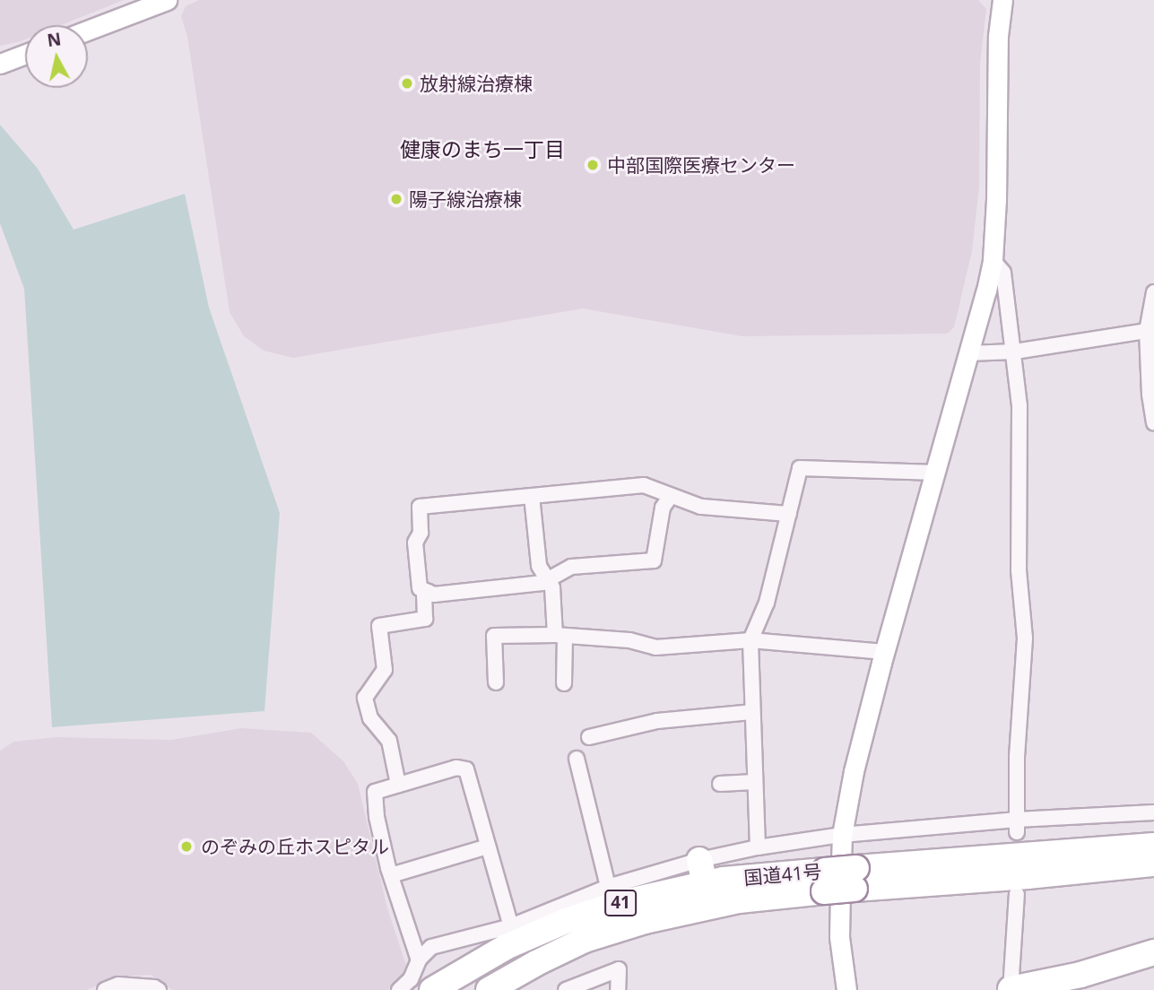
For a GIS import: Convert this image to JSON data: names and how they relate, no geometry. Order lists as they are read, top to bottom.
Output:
{
  "streets": {
    "highway": ["国道41号", "41"]
  },
  "districts": ["健康のまち一丁目"],
  "places": [
    "放射線治療棟",
    "中部国際医療センター",
    "陽子線治療棟",
    "のぞみの丘ホスピタル"
  ],
  "north": "top"
}
